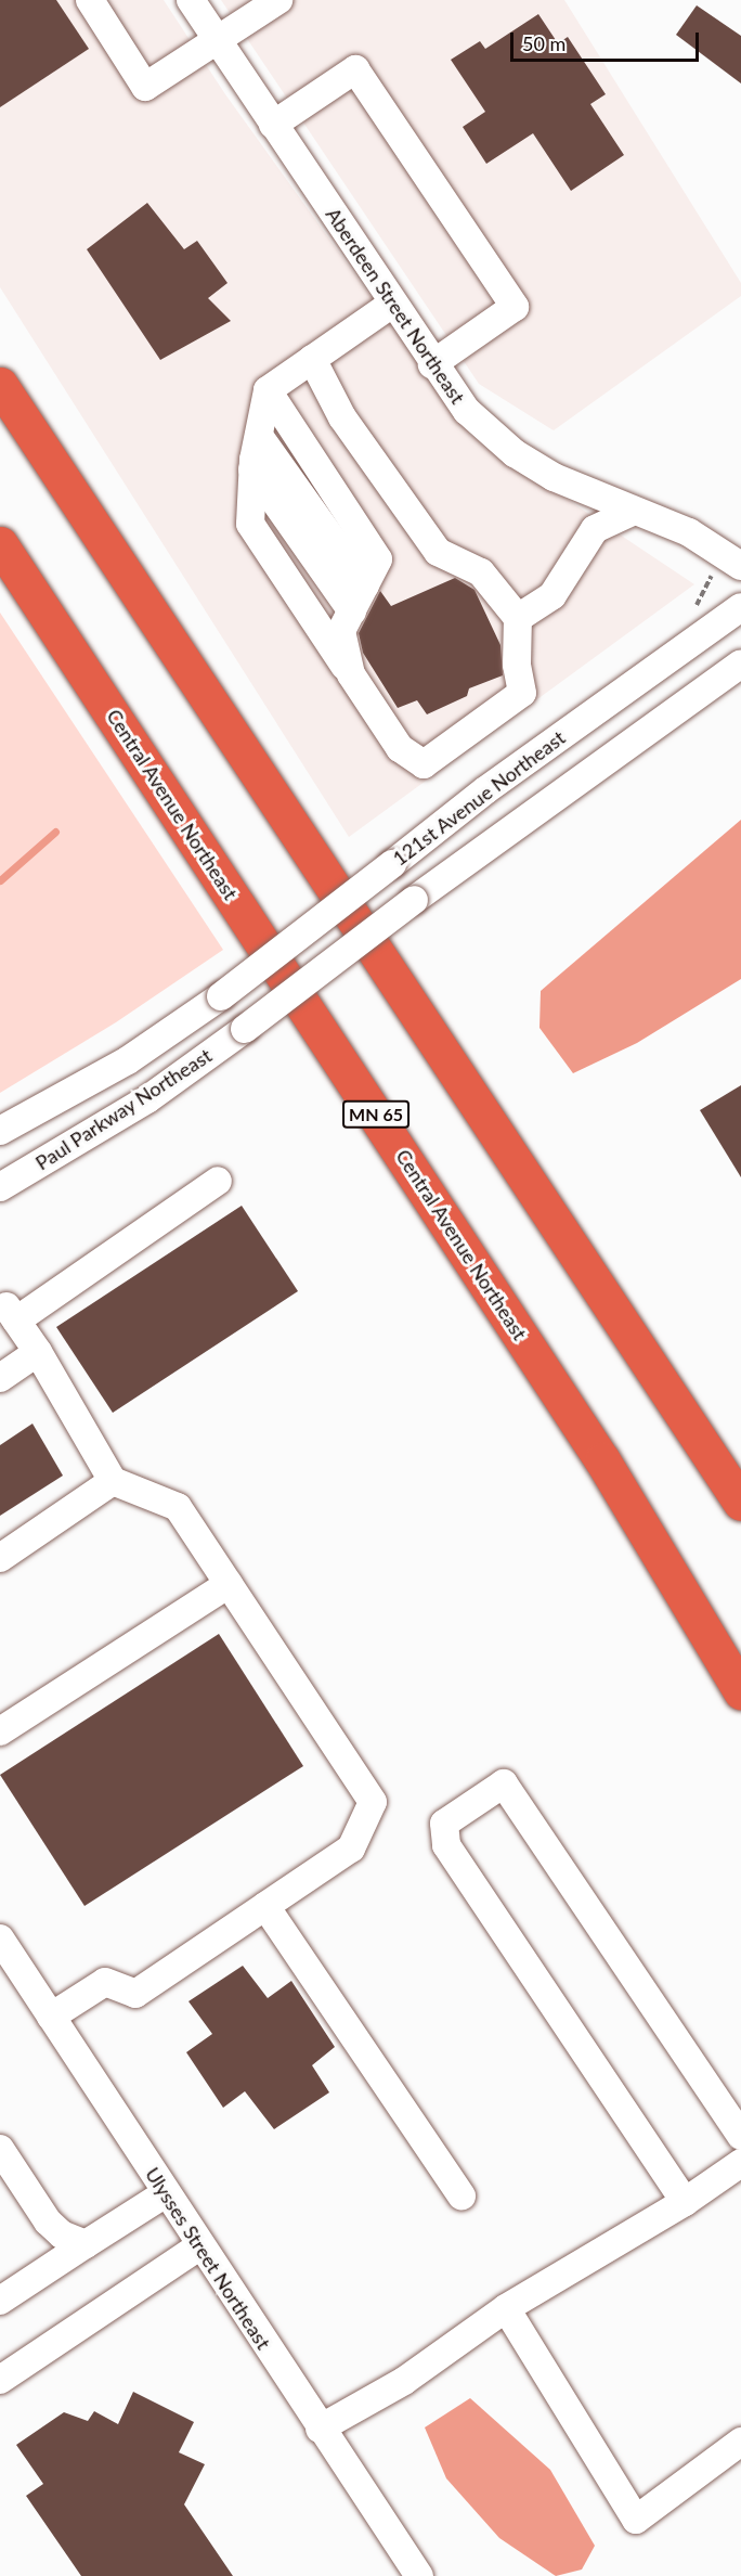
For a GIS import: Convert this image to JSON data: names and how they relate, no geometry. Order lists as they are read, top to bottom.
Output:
{
  "streets": {
    "highway": ["Central Avenue Northeast", "MN 65"],
    "street": [
      "Aberdeen Street Northeast",
      "121st Avenue Northeast",
      "Paul Parkway Northeast",
      "Ulysses Street Northeast"
    ]
  },
  "crossings": [
    ["121st Avenue Northeast", "Paul Parkway Northeast"]
  ],
  "scale_bar": "50 m"
}
